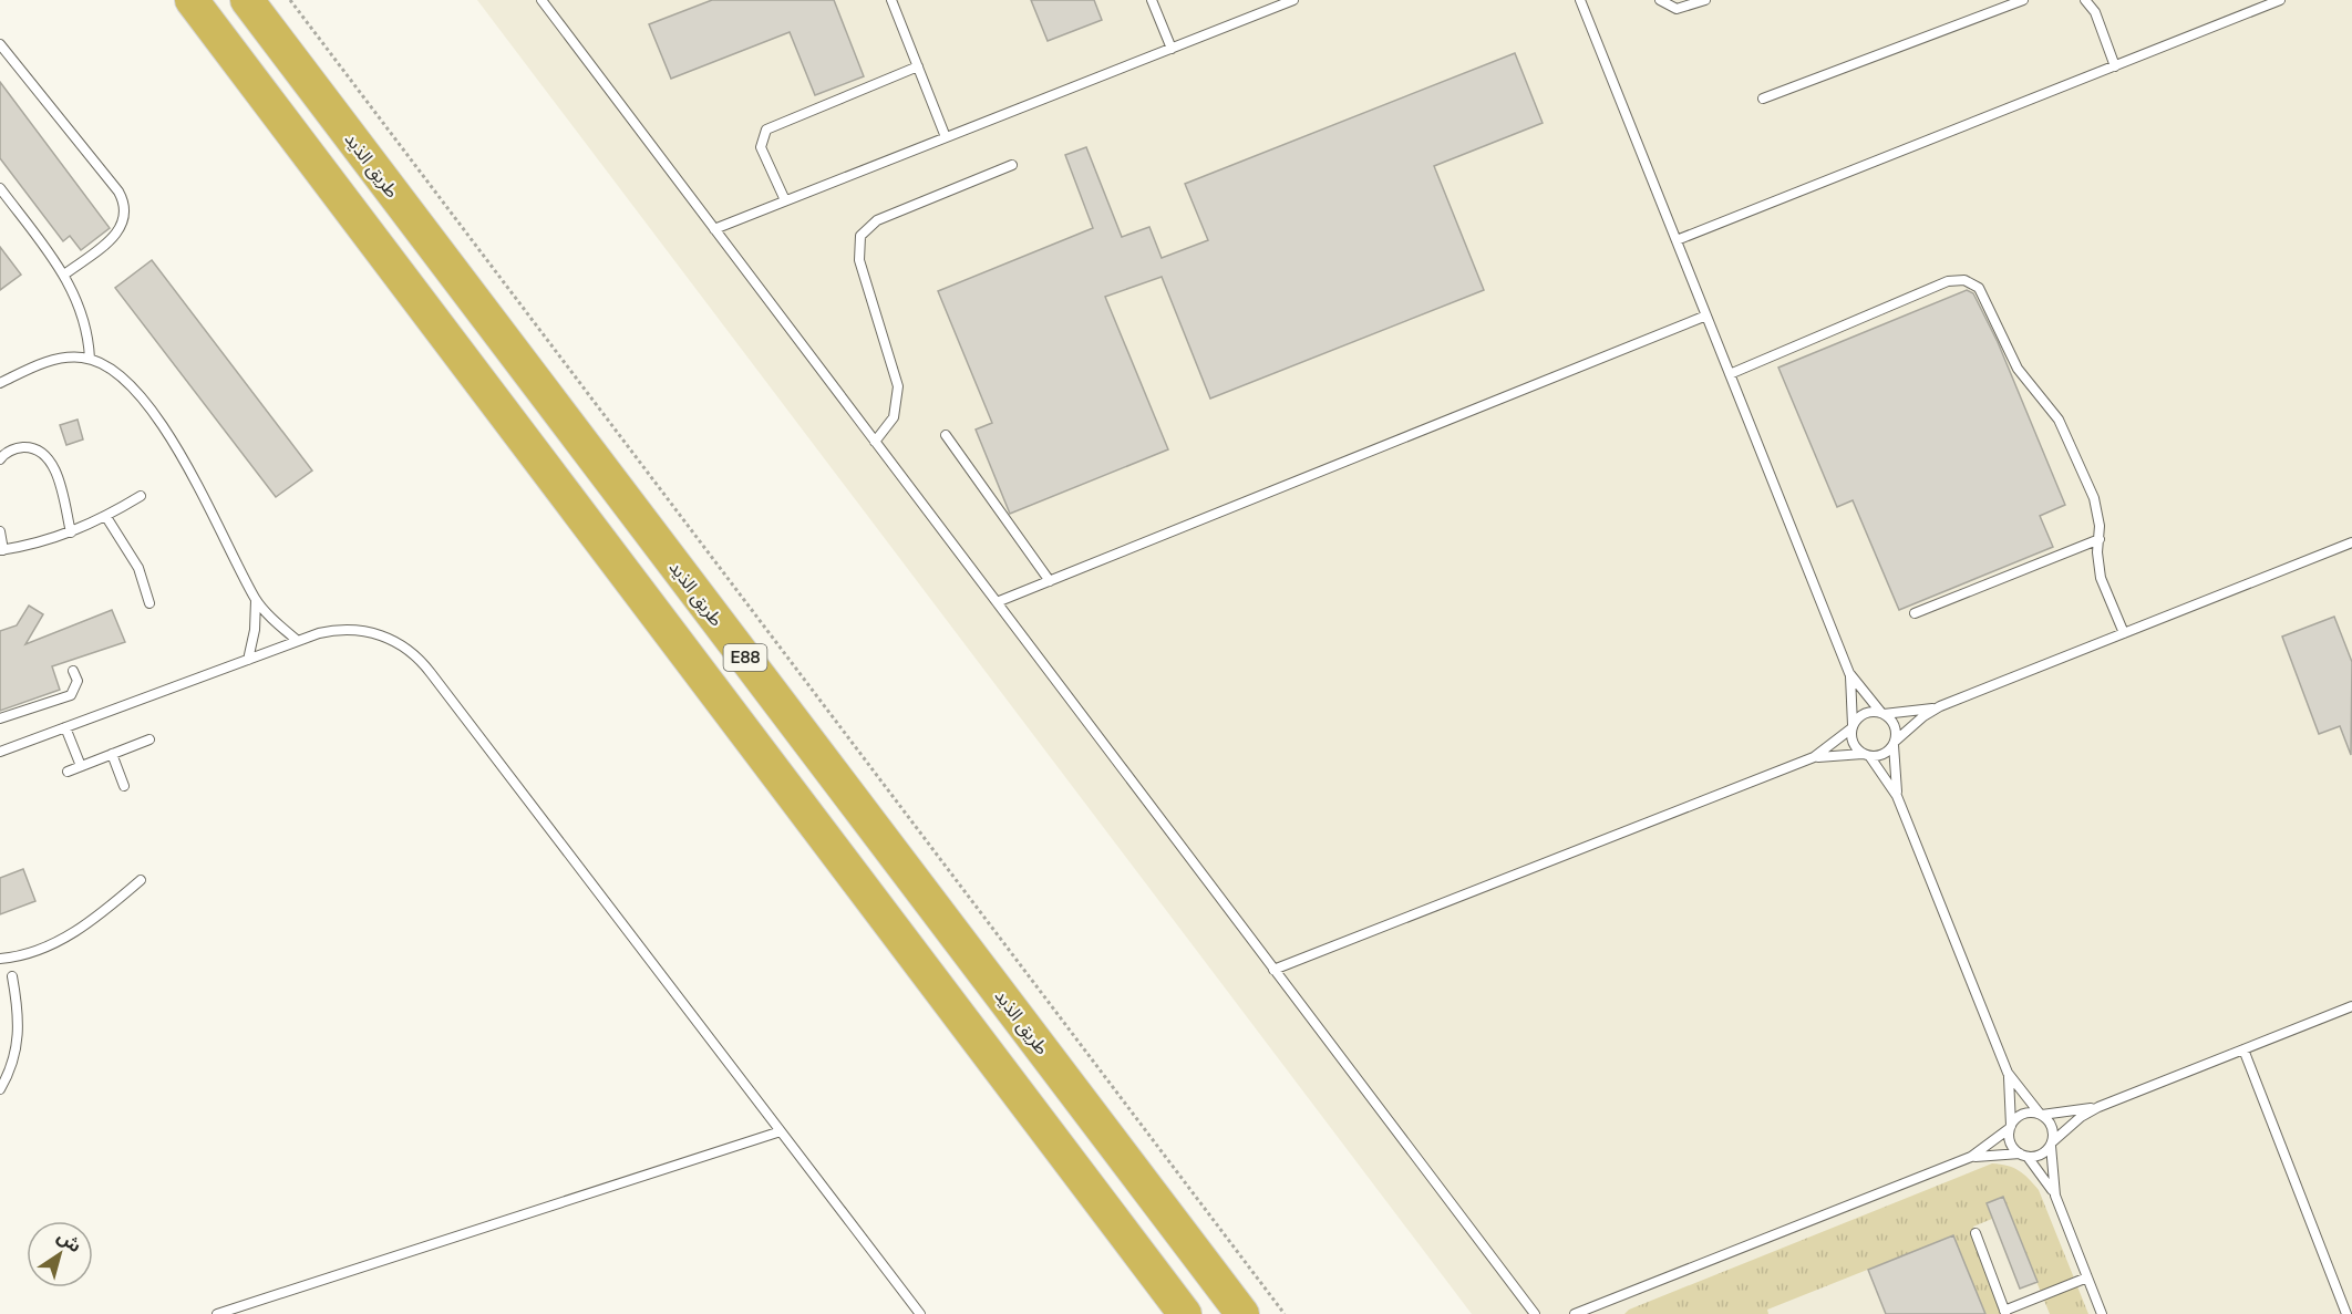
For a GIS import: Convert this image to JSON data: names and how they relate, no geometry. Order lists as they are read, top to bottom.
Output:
{
  "streets": {
    "highway": ["طريق الذيد", "E88"]
  },
  "north": "top right"
}
